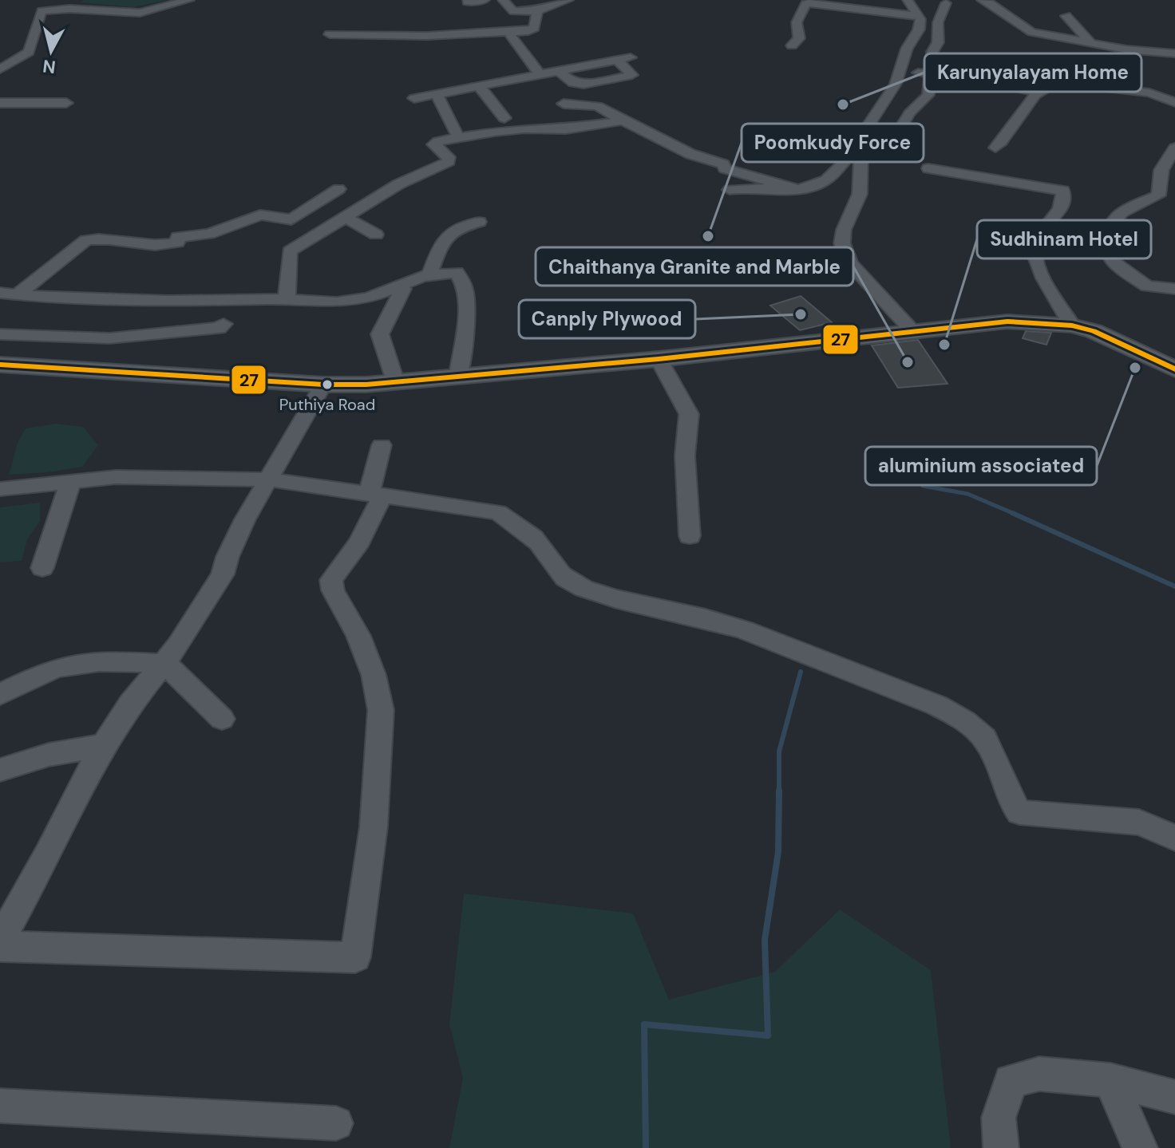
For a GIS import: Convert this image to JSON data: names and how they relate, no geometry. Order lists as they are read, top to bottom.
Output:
{
  "places": [
    "Karunyalayam Home",
    "Poomkudy Force",
    "Canply Plywood",
    "Sudhinam Hotel",
    "Chaithanya Granite and Marble",
    "aluminium associated",
    "Puthiya Road"
  ],
  "lines": ["transit line 27"],
  "north": "bottom"
}
